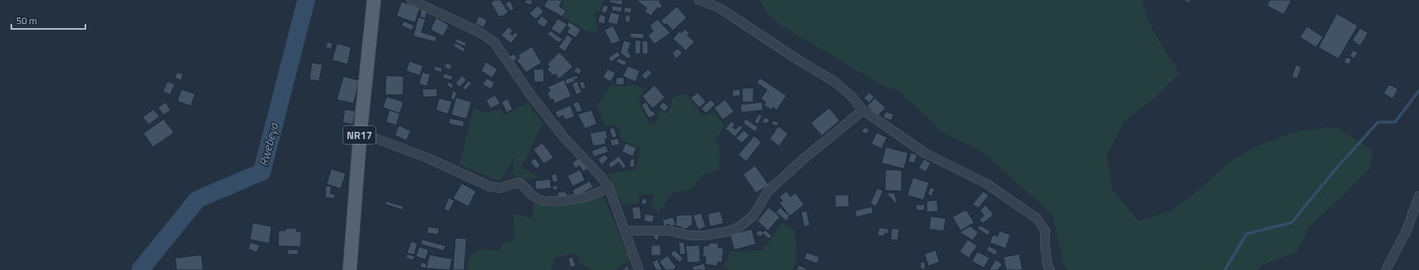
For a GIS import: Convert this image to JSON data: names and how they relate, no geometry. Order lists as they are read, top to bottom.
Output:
{
  "streets": {
    "main road": ["NR17"]
  },
  "water": ["Rwebeya"],
  "scale_bar": "50 m"
}
